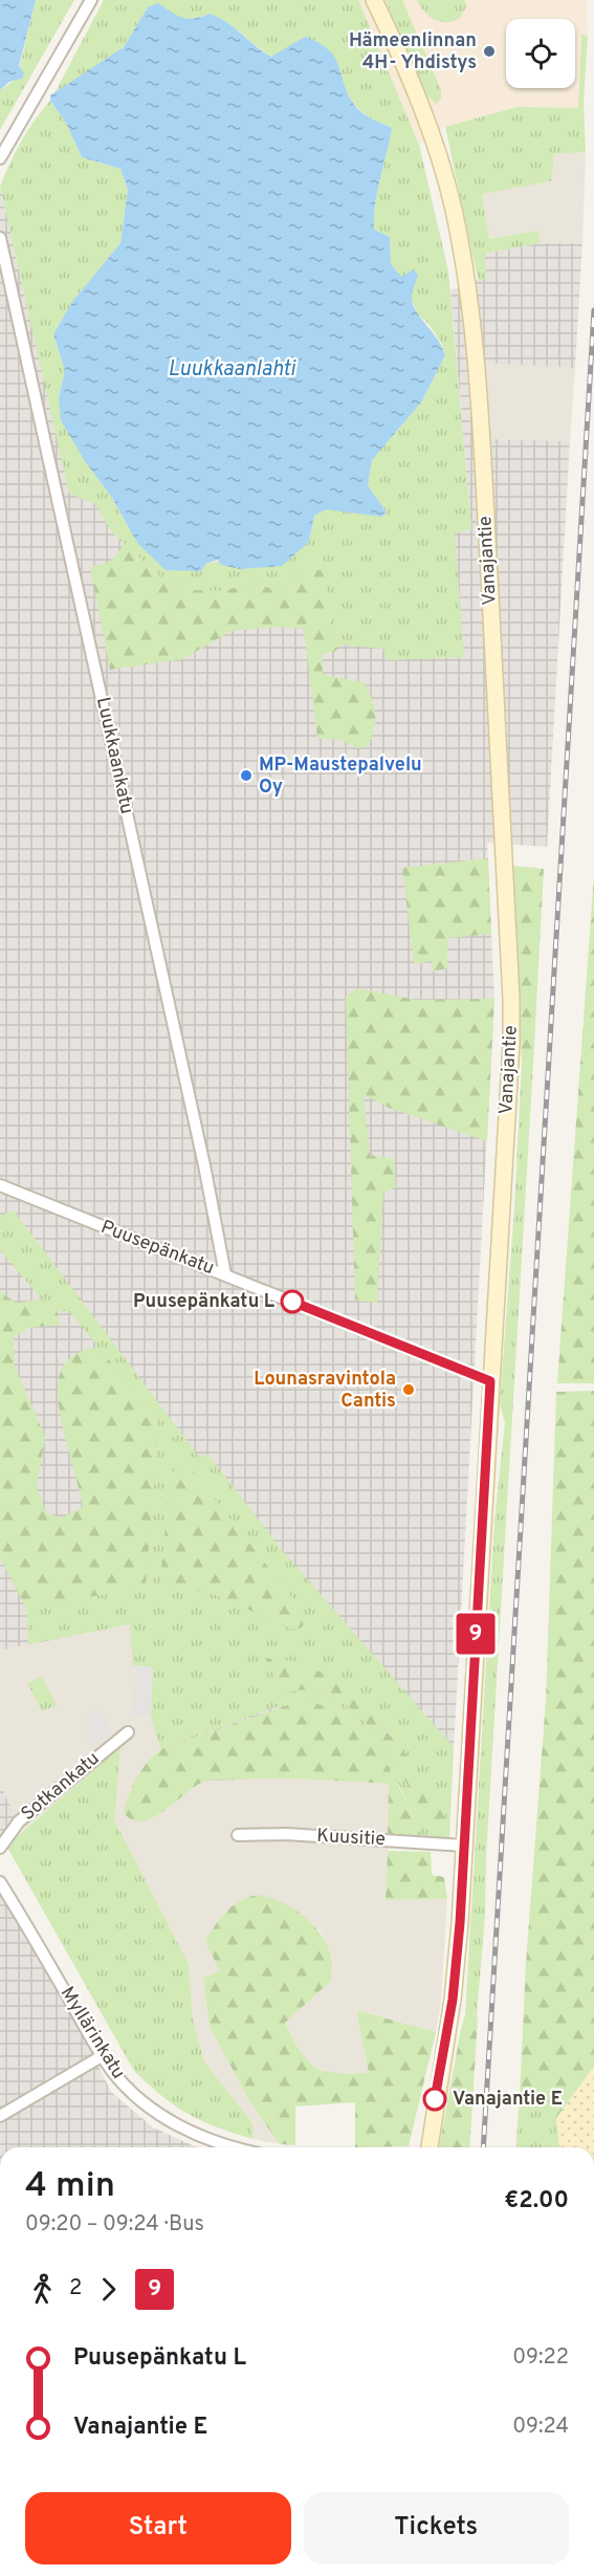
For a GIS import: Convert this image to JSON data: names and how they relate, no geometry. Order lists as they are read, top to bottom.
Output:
{
  "streets": {
    "street": [
      "Vanajantie",
      "Luukkaankatu",
      "Puusepänkatu",
      "Sotkankatu",
      "Kuusitie",
      "Myllärinkatu"
    ]
  },
  "crossings": [
    ["Vanajantie", "Puusepänkatu"],
    ["Vanajantie", "Kuusitie"],
    ["Luukkaankatu", "Puusepänkatu"]
  ],
  "water": ["Luukkaanlahti"],
  "places": [
    "Hämeenlinnan 4H- Yhdistys",
    "MP-Maustepalvelu Oy",
    "Puusepänkatu L",
    "Lounasravintola Cantis",
    "Vanajantie E"
  ],
  "lines": ["bus line 9"],
  "page": {
    "on_map": "9",
    "heading": ["4 min", "09:20 – 09:24 · Bus", "€2.00"],
    "legs": ["2", "9"],
    "list": [
      {
        "name": "Puusepänkatu L",
        "value": "09:22"
      },
      {
        "name": "Vanajantie E",
        "value": "09:24"
      }
    ],
    "buttons": ["Start", "Tickets"]
  }
}
